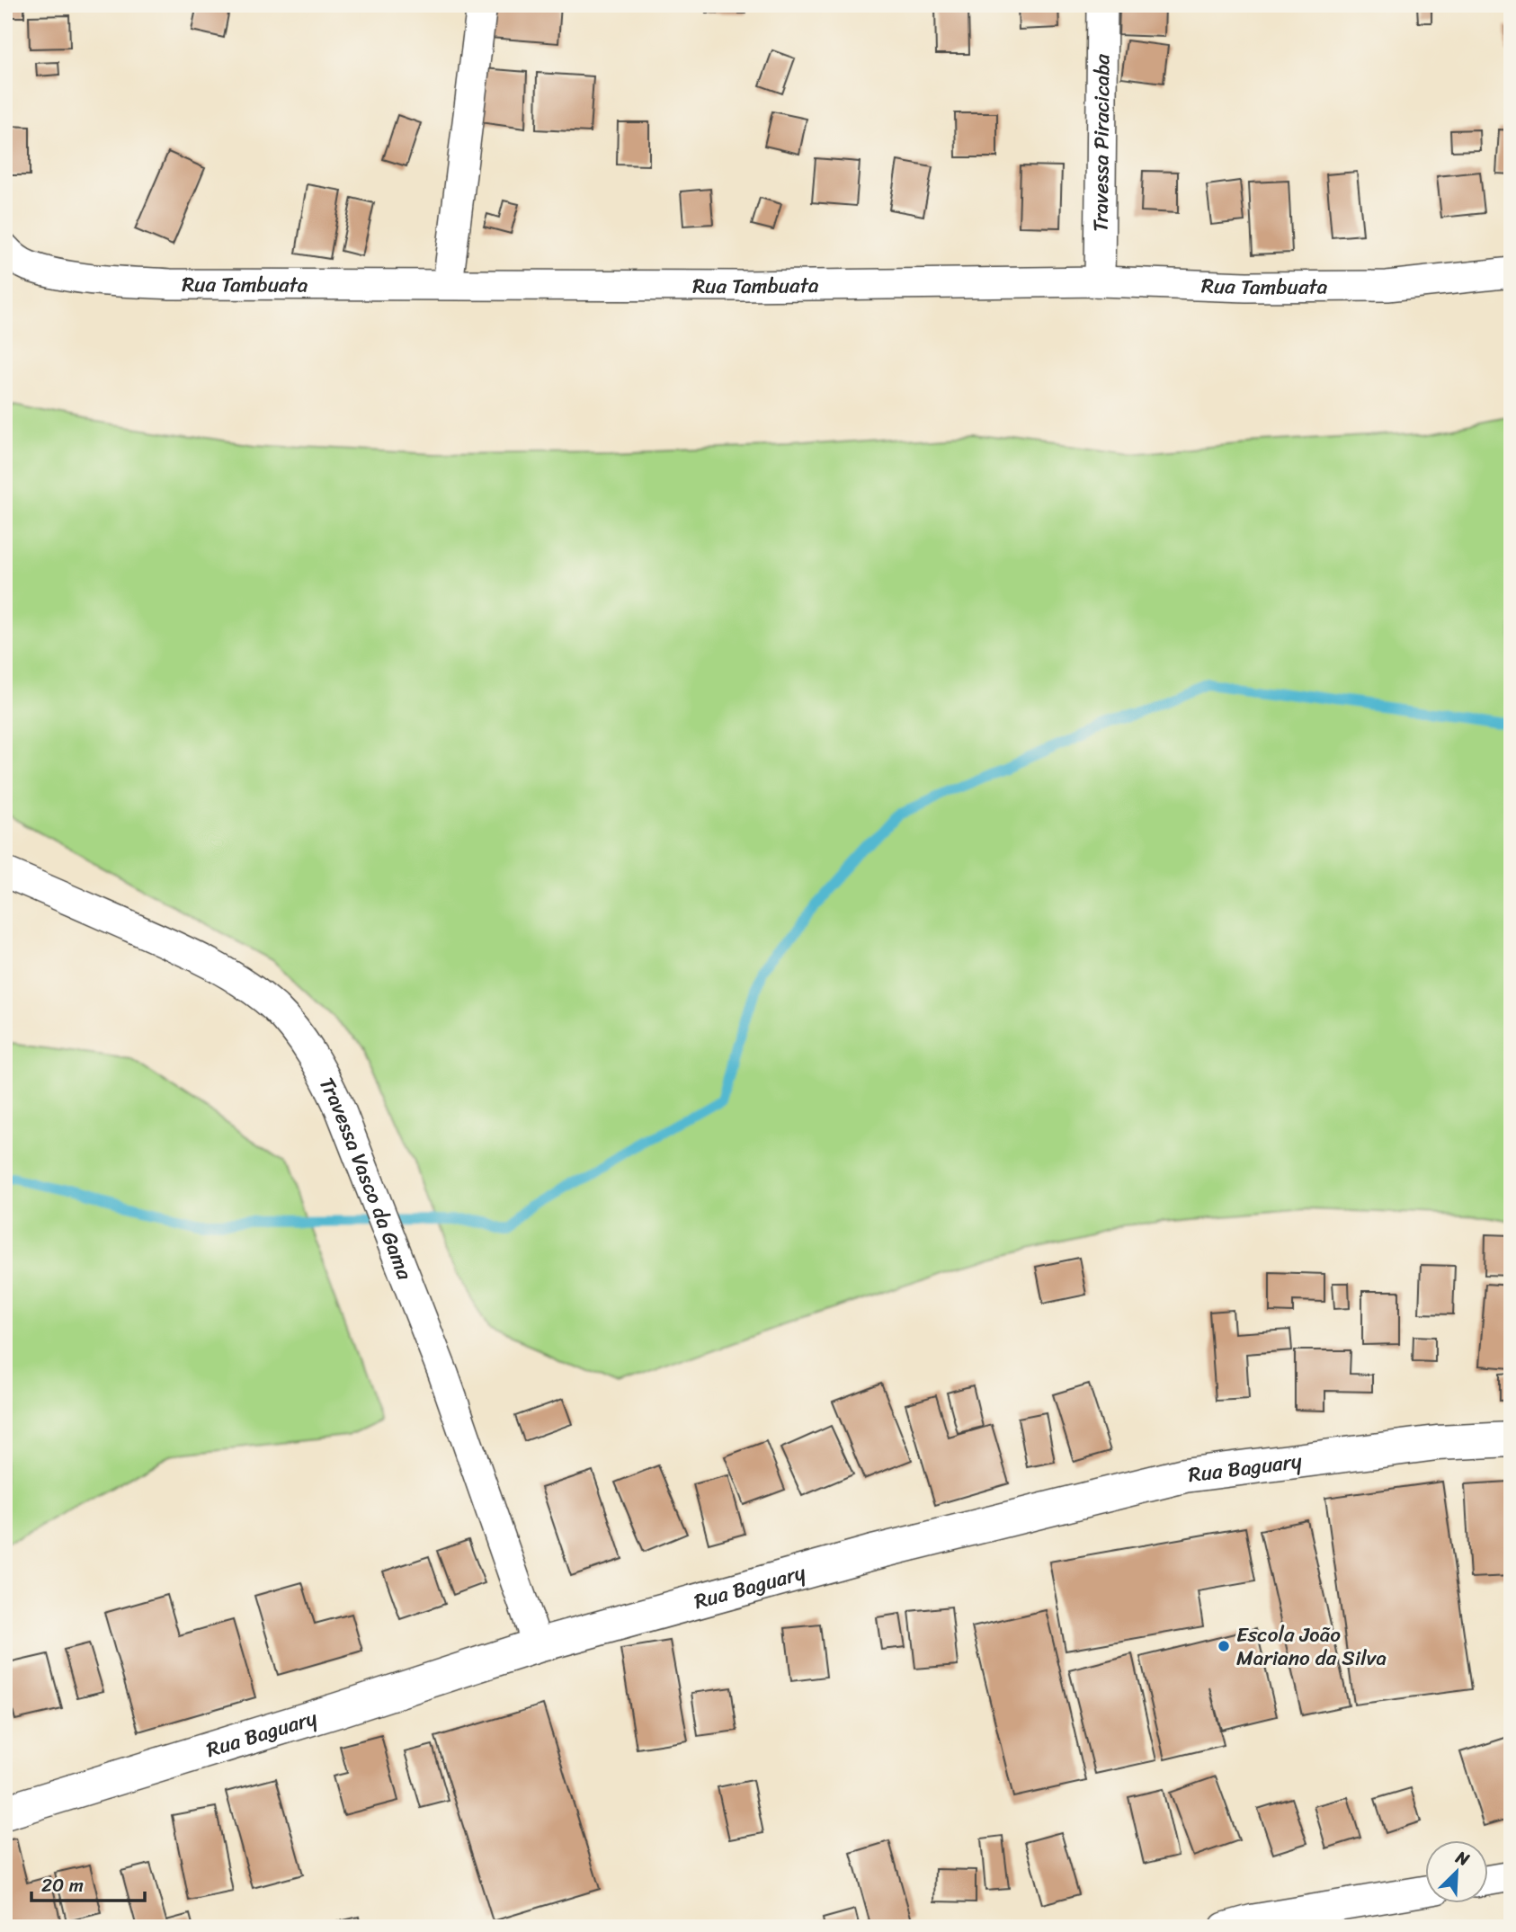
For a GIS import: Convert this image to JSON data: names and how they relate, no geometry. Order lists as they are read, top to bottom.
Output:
{
  "streets": {
    "street": [
      "Travessa Piracicaba",
      "Rua Tambuata",
      "Travessa Vasco da Gama",
      "Rua Baguary"
    ]
  },
  "crossings": [
    ["Travessa Piracicaba", "Rua Tambuata"],
    ["Travessa Vasco da Gama", "Rua Baguary"]
  ],
  "places": ["Escola João Mariano da Silva"],
  "scale_bar": "20 m",
  "north": "top right"
}
